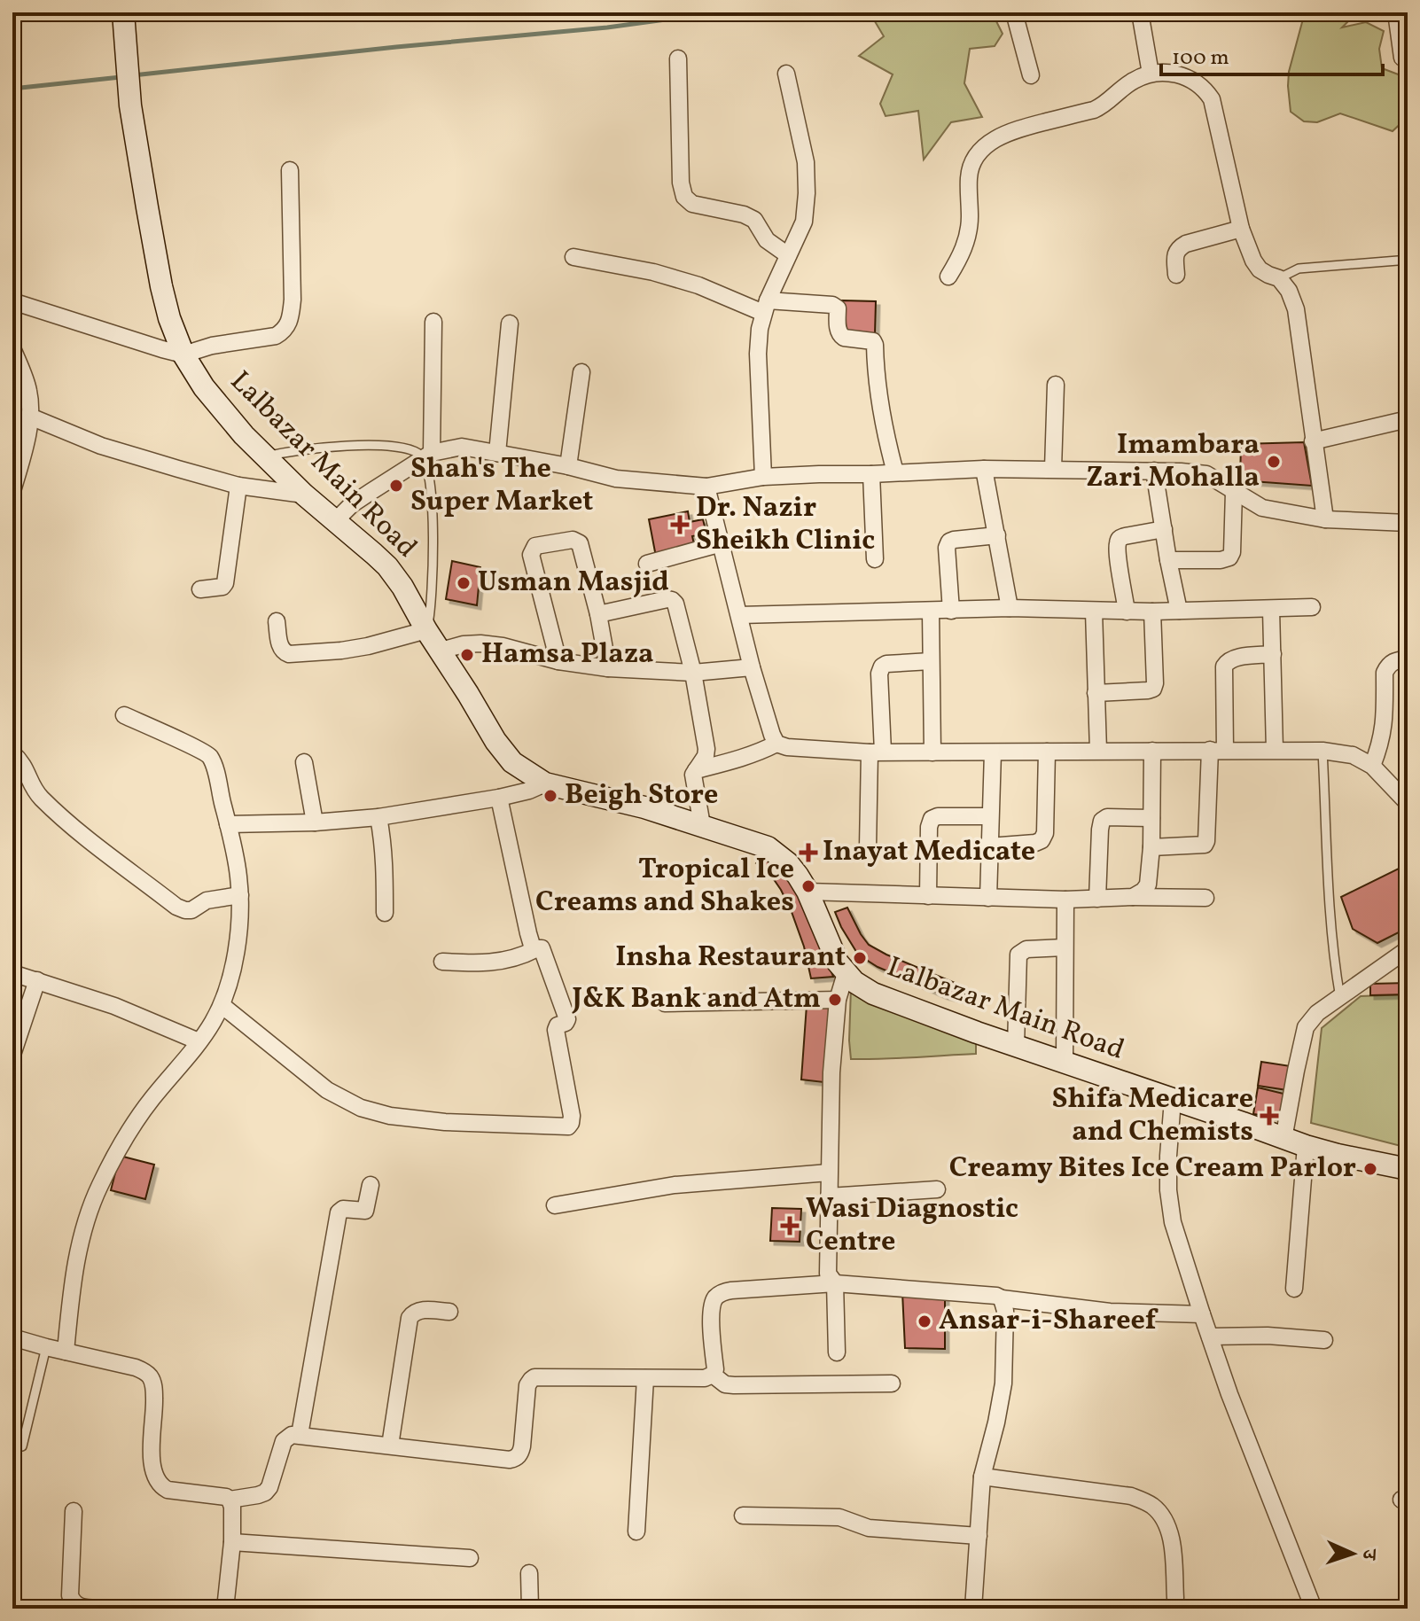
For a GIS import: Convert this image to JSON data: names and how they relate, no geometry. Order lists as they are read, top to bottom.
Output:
{
  "streets": {
    "main road": ["Lalbazar Main Road"]
  },
  "places": {
    "other": [
      "Imambara Zari Mohalla",
      "Shah's The Super Market",
      "Usman Masjid",
      "Hamsa Plaza",
      "Beigh Store",
      "Tropical Ice Creams and Shakes",
      "Insha Restaurant",
      "J&K Bank and Atm",
      "Creamy Bites Ice Cream Parlor",
      "Ansar-i-Shareef"
    ],
    "health": [
      "Dr. Nazir Sheikh Clinic",
      "Inayat Medicate",
      "Shifa Medicare and Chemists",
      "Wasi Diagnostic Centre"
    ]
  },
  "scale_bar": "100 m",
  "north": "right"
}
